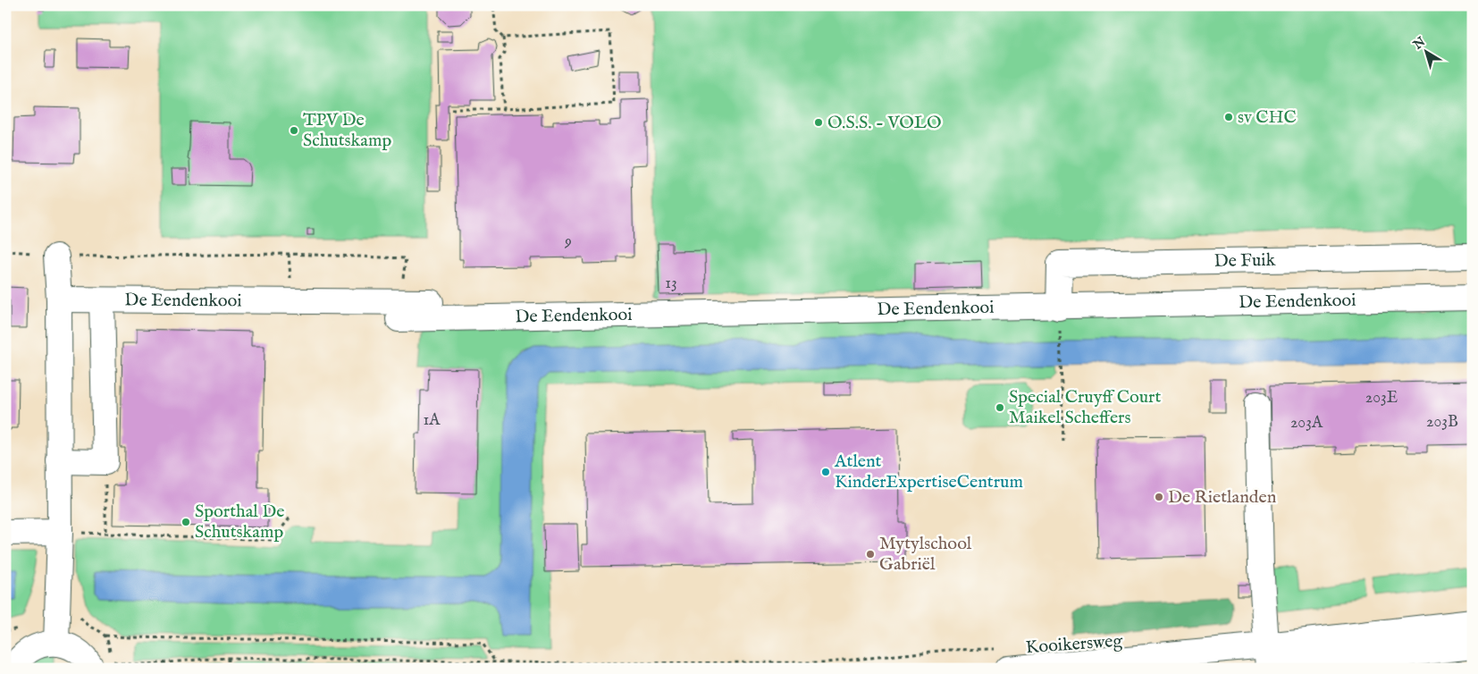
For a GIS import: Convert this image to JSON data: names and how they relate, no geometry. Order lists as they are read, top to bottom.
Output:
{
  "streets": {
    "street": ["De Fuik", "De Eendenkooi", "Kooikersweg"]
  },
  "crossings": [
    ["De Fuik", "De Eendenkooi"]
  ],
  "places": [
    "sv CHC",
    "O.S.S. - VOLO",
    "TPV De Schutskamp",
    "Special Cruyff Court Maikel Scheffers",
    "Atlent KinderExpertiseCentrum",
    "De Rietlanden",
    "Sporthal De Schutskamp",
    "Mytylschool Gabriël"
  ],
  "house_numbers": [
    "9",
    "13",
    "203E",
    "1A",
    "203B",
    "203A"
  ],
  "north": "top left"
}
